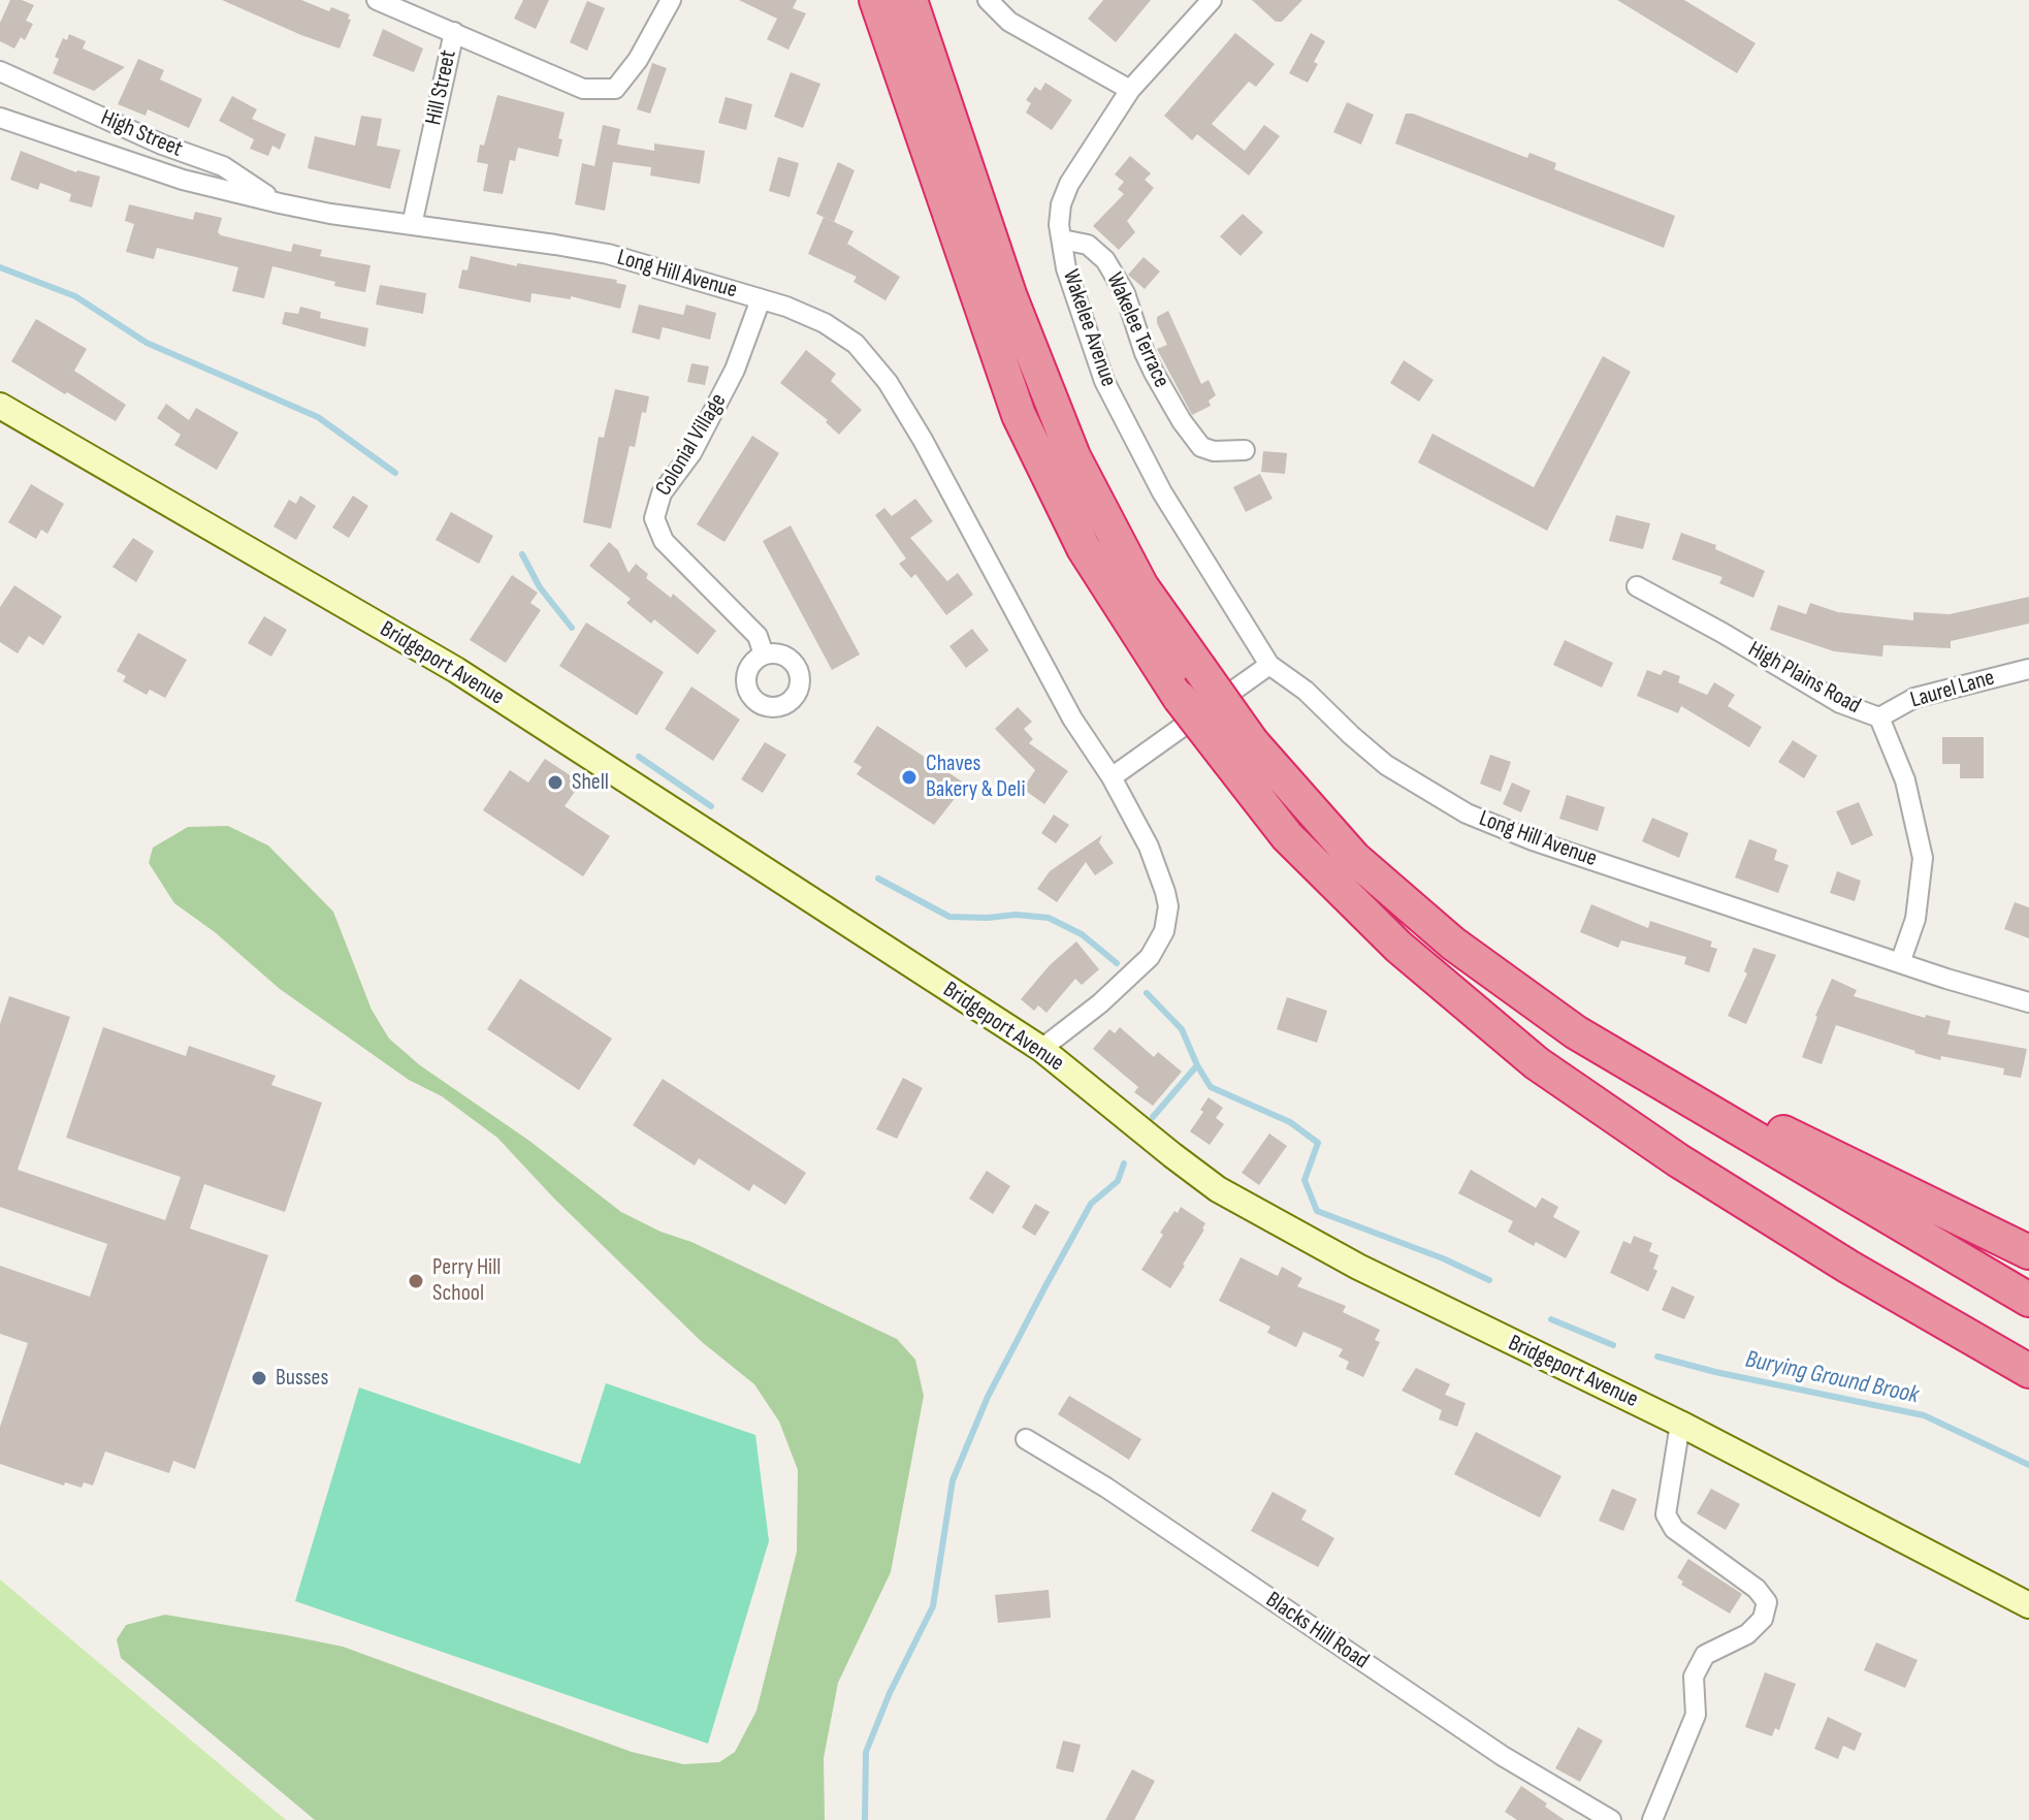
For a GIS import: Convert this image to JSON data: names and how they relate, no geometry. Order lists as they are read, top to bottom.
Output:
{
  "streets": {
    "main road": ["Bridgeport Avenue"],
    "street": [
      "Hill Street",
      "High Street",
      "Long Hill Avenue",
      "Wakelee Avenue",
      "Wakelee Terrace",
      "Colonial Village",
      "High Plains Road",
      "Laurel Lane",
      "Blacks Hill Road"
    ]
  },
  "crossings": [
    ["Hill Street", "Long Hill Avenue"],
    ["High Street", "Long Hill Avenue"],
    ["Long Hill Avenue", "Wakelee Avenue"],
    ["Long Hill Avenue", "Colonial Village"],
    ["Long Hill Avenue", "Bridgeport Avenue"],
    ["Long Hill Avenue", "High Plains Road"],
    ["Wakelee Avenue", "Wakelee Terrace"],
    ["High Plains Road", "Laurel Lane"]
  ],
  "water": ["Burying Ground Brook"],
  "places": [
    "Chaves Bakery & Deli",
    "Shell",
    "Perry Hill School",
    "Busses"
  ]
}
